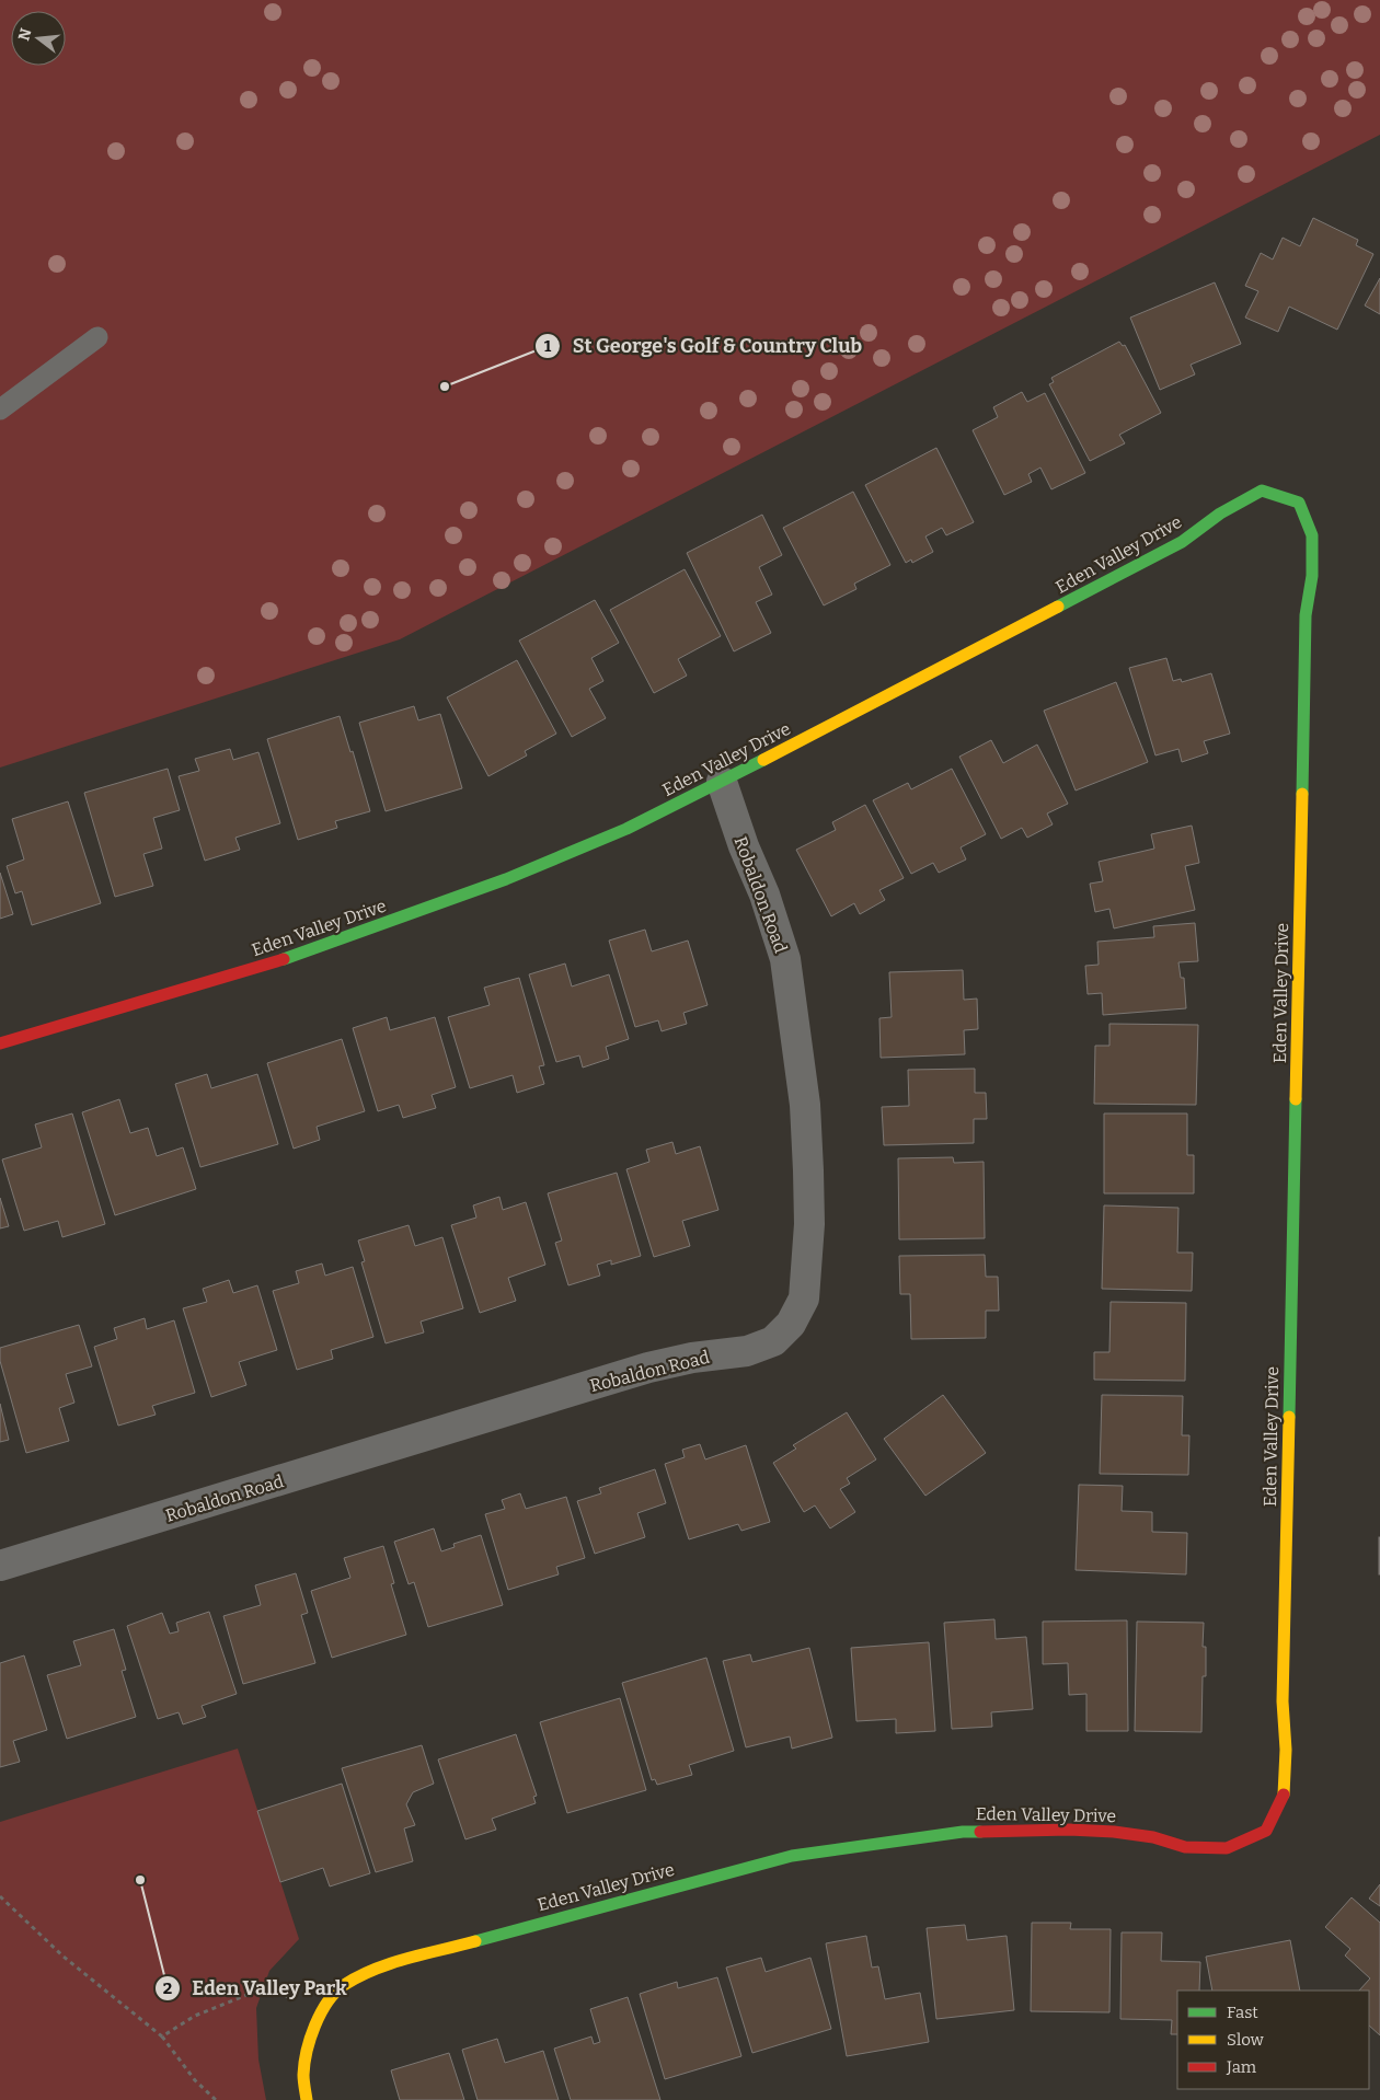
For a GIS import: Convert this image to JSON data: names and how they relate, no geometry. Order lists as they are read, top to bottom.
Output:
{
  "streets": {
    "street": ["Eden Valley Drive", "Robaldon Road"]
  },
  "crossings": [
    ["Eden Valley Drive", "Robaldon Road"]
  ],
  "places": ["St George's Golf & Country Club", "Eden Valley Park"],
  "legend": ["Fast", "Slow", "Jam"],
  "north": "left"
}
